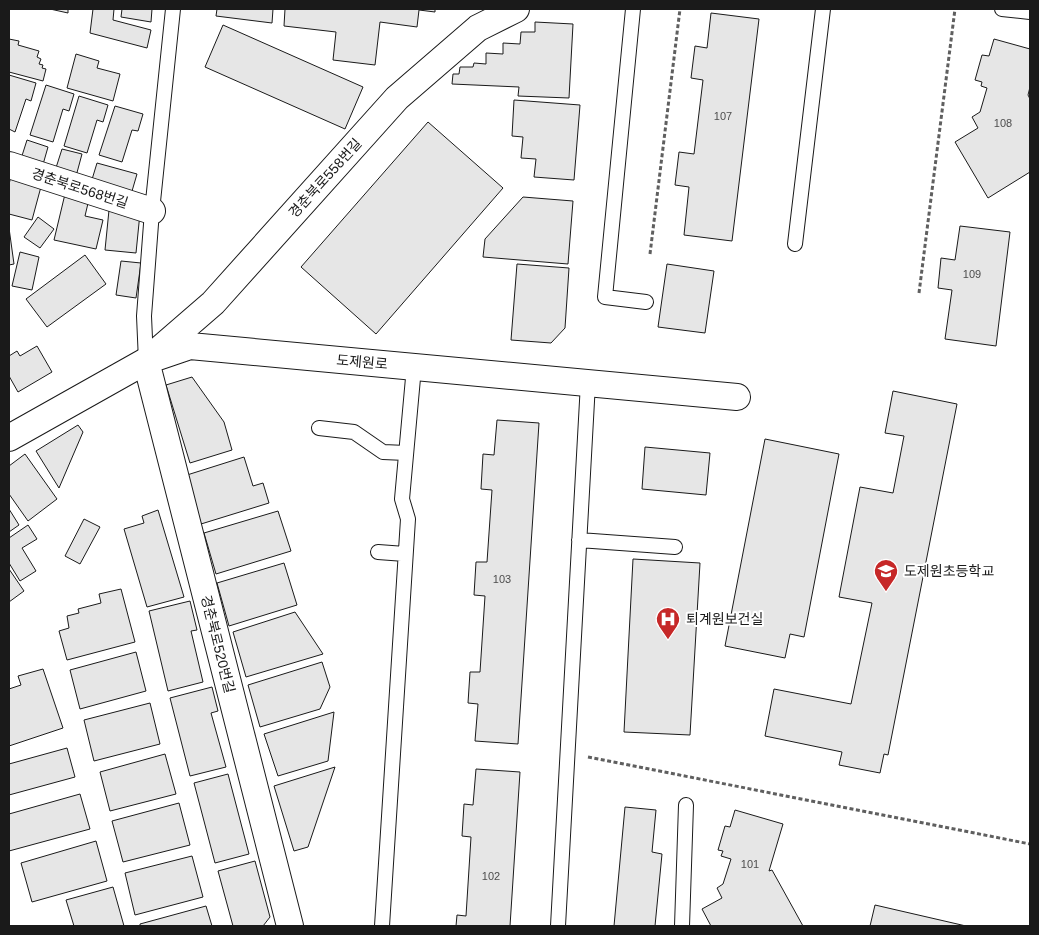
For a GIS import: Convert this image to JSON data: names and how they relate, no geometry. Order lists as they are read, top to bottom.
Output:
{
  "streets": {
    "street": [
      "경춘북로558번길",
      "경춘북로568번길",
      "도제원로",
      "경춘북로520번길"
    ]
  },
  "crossings": [
    ["경춘북로558번길", "도제원로"],
    ["경춘북로558번길", "경춘북로520번길"],
    ["도제원로", "경춘북로520번길"]
  ],
  "places": {
    "school or university": ["도제원초등학교"],
    "hospital": ["퇴계원보건실"]
  },
  "house_numbers": [
    "107",
    "108",
    "109",
    "103",
    "101",
    "102"
  ]
}
